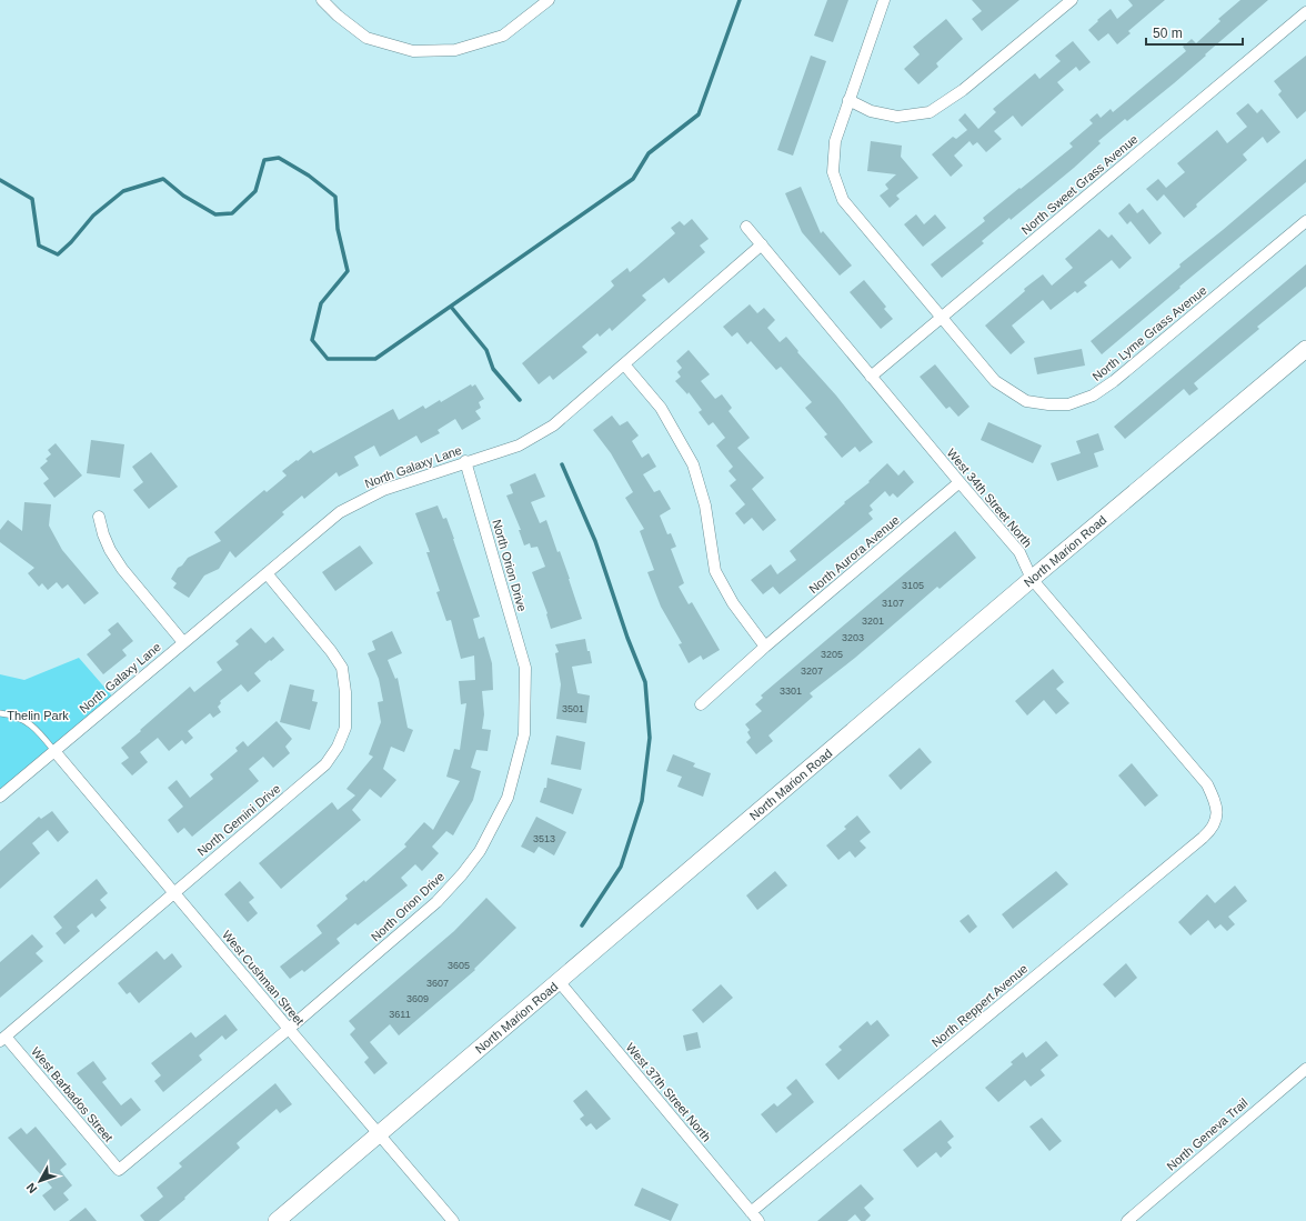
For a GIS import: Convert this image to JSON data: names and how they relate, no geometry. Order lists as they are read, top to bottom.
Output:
{
  "streets": {
    "main road": ["North Marion Road"],
    "street": [
      "North Sweet Grass Avenue",
      "North Lyme Grass Avenue",
      "North Galaxy Lane",
      "West 34th Street North",
      "North Aurora Avenue",
      "North Orion Drive",
      "North Gemini Drive",
      "West Cushman Street",
      "North Reppert Avenue",
      "West 37th Street North",
      "West Barbados Street",
      "North Geneva Trail"
    ]
  },
  "crossings": [
    ["North Sweet Grass Avenue", "North Lyme Grass Avenue"],
    ["North Sweet Grass Avenue", "West 34th Street North"],
    ["North Galaxy Lane", "West 34th Street North"],
    ["North Galaxy Lane", "North Orion Drive"],
    ["North Galaxy Lane", "North Gemini Drive"],
    ["North Galaxy Lane", "West Cushman Street"],
    ["West 34th Street North", "North Marion Road"],
    ["West 34th Street North", "North Aurora Avenue"],
    ["West 34th Street North", "North Reppert Avenue"],
    ["North Marion Road", "West Cushman Street"],
    ["North Marion Road", "West 37th Street North"],
    ["North Orion Drive", "West Cushman Street"],
    ["North Orion Drive", "West Barbados Street"],
    ["North Gemini Drive", "West Cushman Street"],
    ["North Gemini Drive", "West Barbados Street"],
    ["North Reppert Avenue", "West 37th Street North"]
  ],
  "parks": ["Thelin Park"],
  "house_numbers": [
    "3105",
    "3107",
    "3201",
    "3203",
    "3205",
    "3207",
    "3301",
    "3501",
    "3513",
    "3605",
    "3607",
    "3609",
    "3611"
  ],
  "scale_bar": "50 m",
  "north": "bottom left"
}
